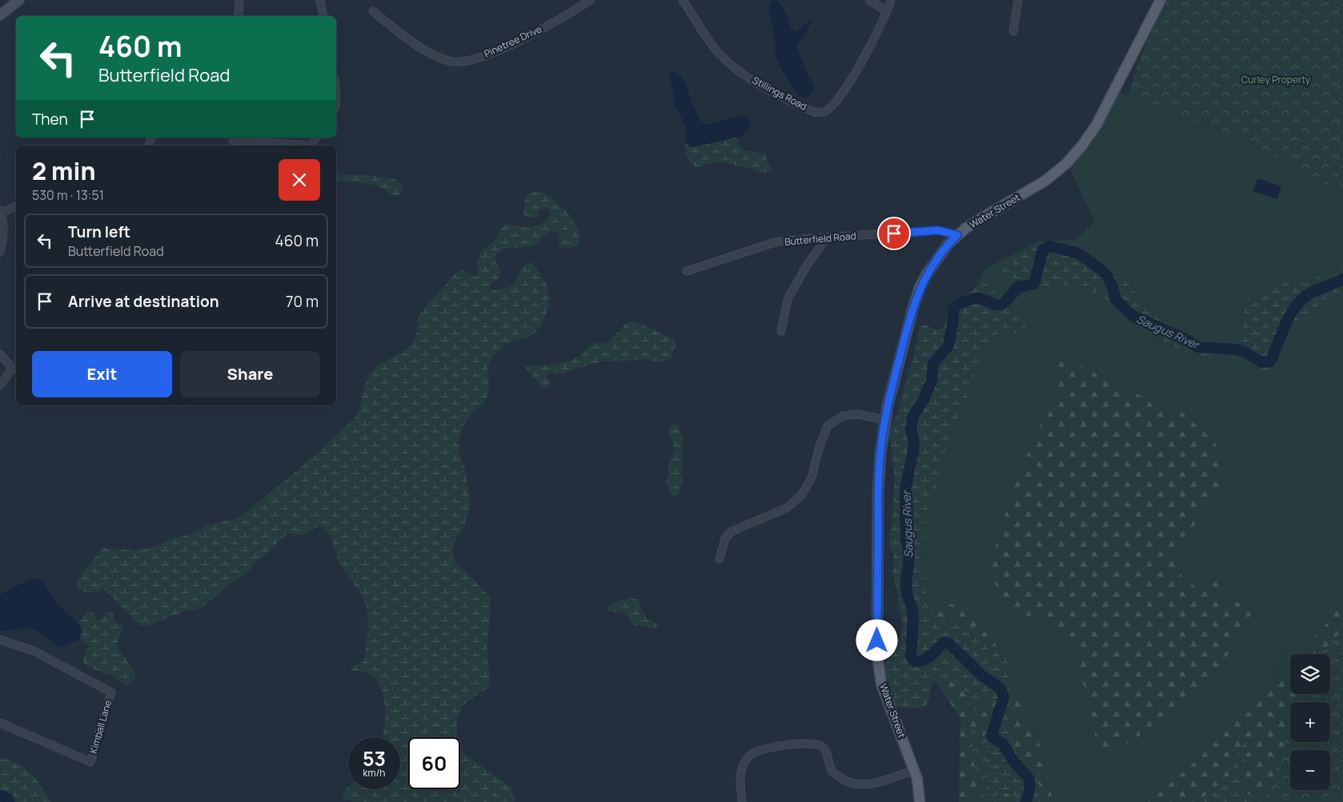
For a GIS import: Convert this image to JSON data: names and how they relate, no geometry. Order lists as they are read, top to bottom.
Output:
{
  "streets": {
    "main road": ["Water Street"],
    "street": [
      "Pinetree Drive",
      "Stillings Road",
      "Butterfield Road",
      "Kimball Lane"
    ]
  },
  "crossings": [
    ["Water Street", "Butterfield Road"]
  ],
  "water": ["Saugus River"],
  "parks": ["Curley Property"],
  "page": {
    "turn": ["460 m", "Butterfield Road"],
    "then": "Then",
    "heading": ["2 min", "530 m · 13:51"],
    "list": [
      {
        "name": "Turn left",
        "note": "Butterfield Road",
        "value": "460 m"
      },
      {
        "name": "Arrive at destination",
        "value": "70 m"
      }
    ],
    "buttons": ["Exit", "Share"],
    "map_buttons": ["+", "−"],
    "speed": "53 km/h",
    "limit": "60"
  }
}
